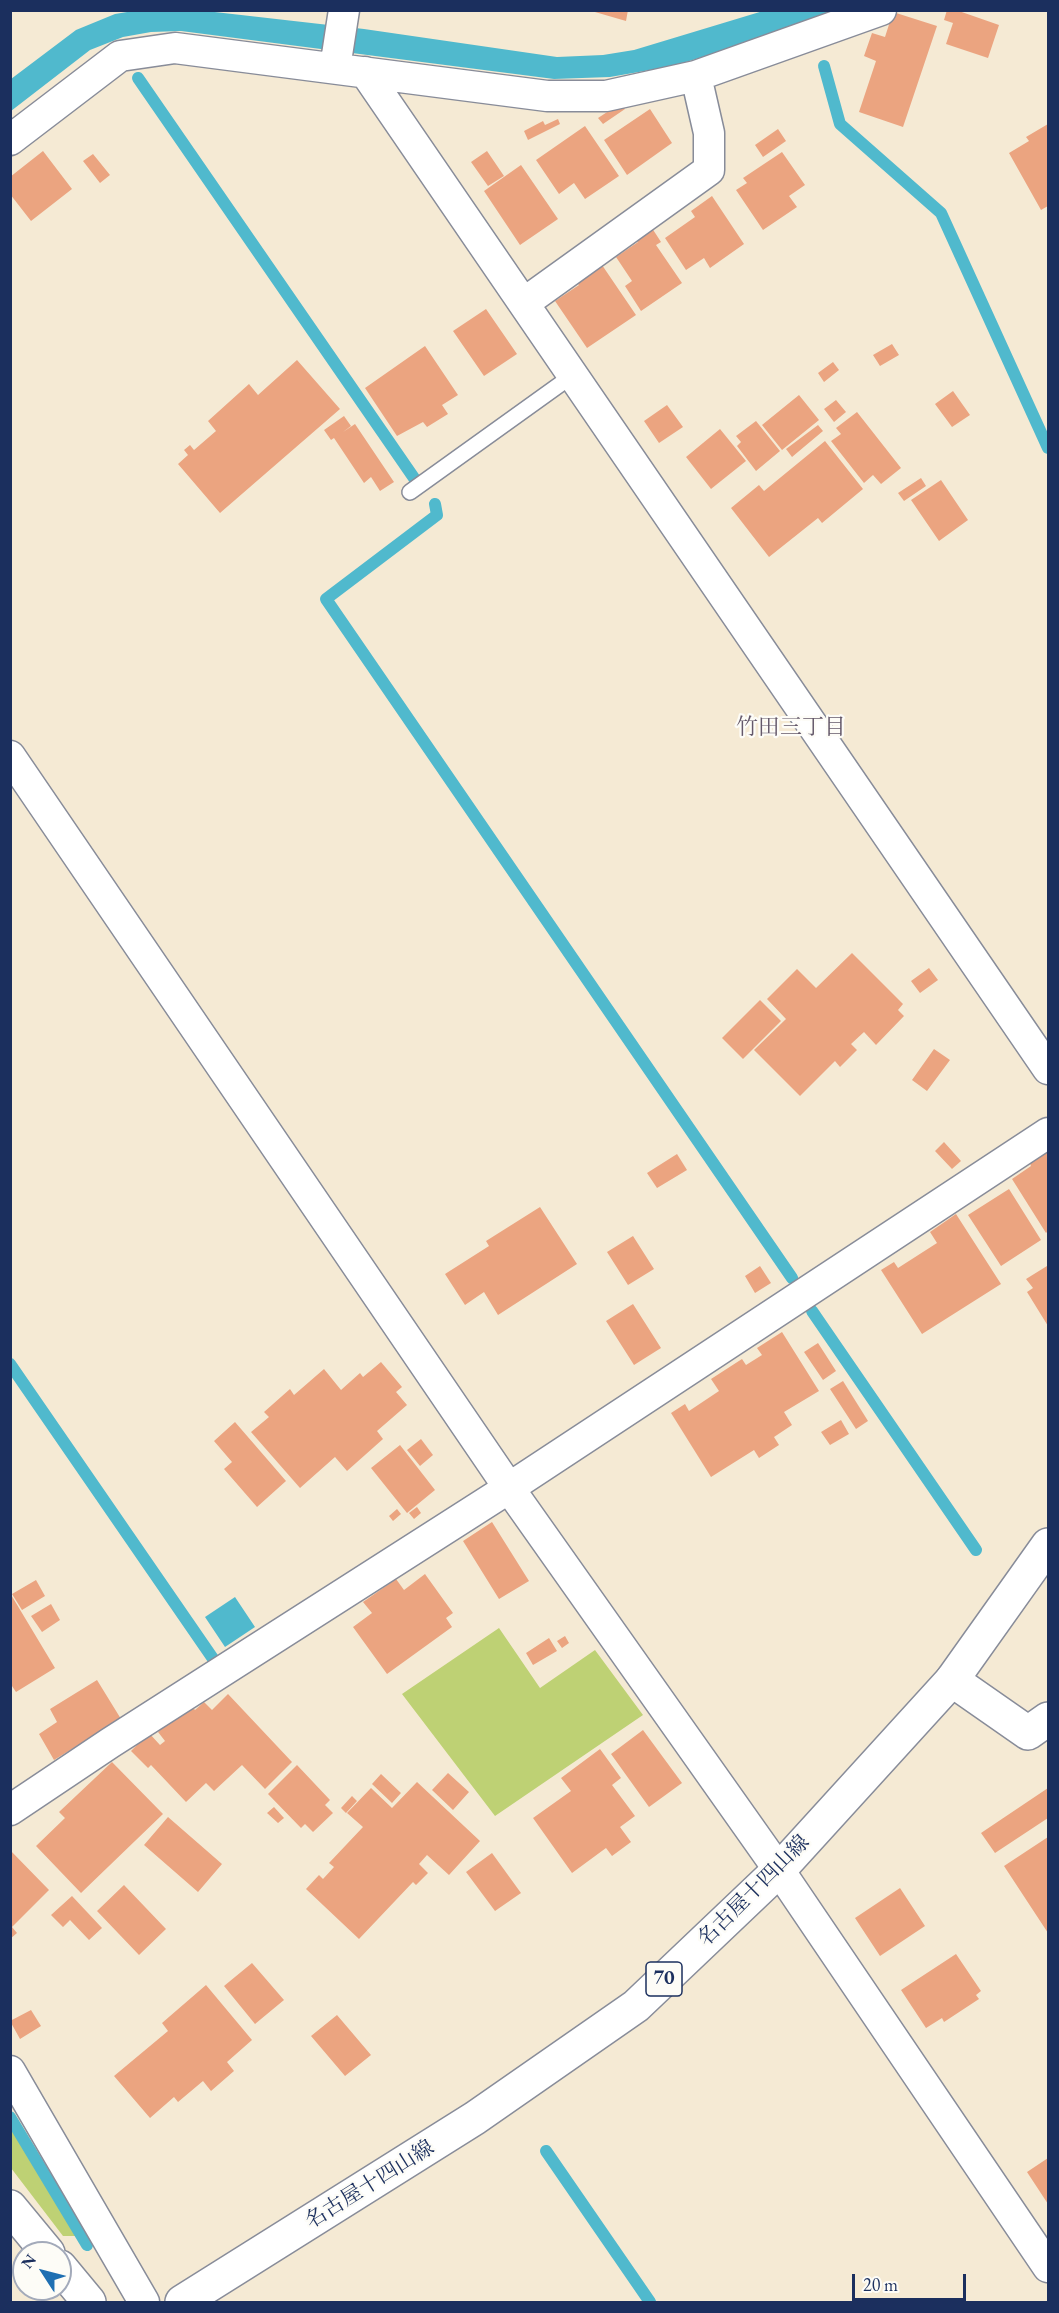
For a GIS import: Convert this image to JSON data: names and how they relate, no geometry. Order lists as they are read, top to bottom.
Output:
{
  "streets": {
    "main road": ["名古屋十四山線", "70"]
  },
  "districts": ["竹田三丁目"],
  "scale_bar": "20 m",
  "north": "top left"
}
